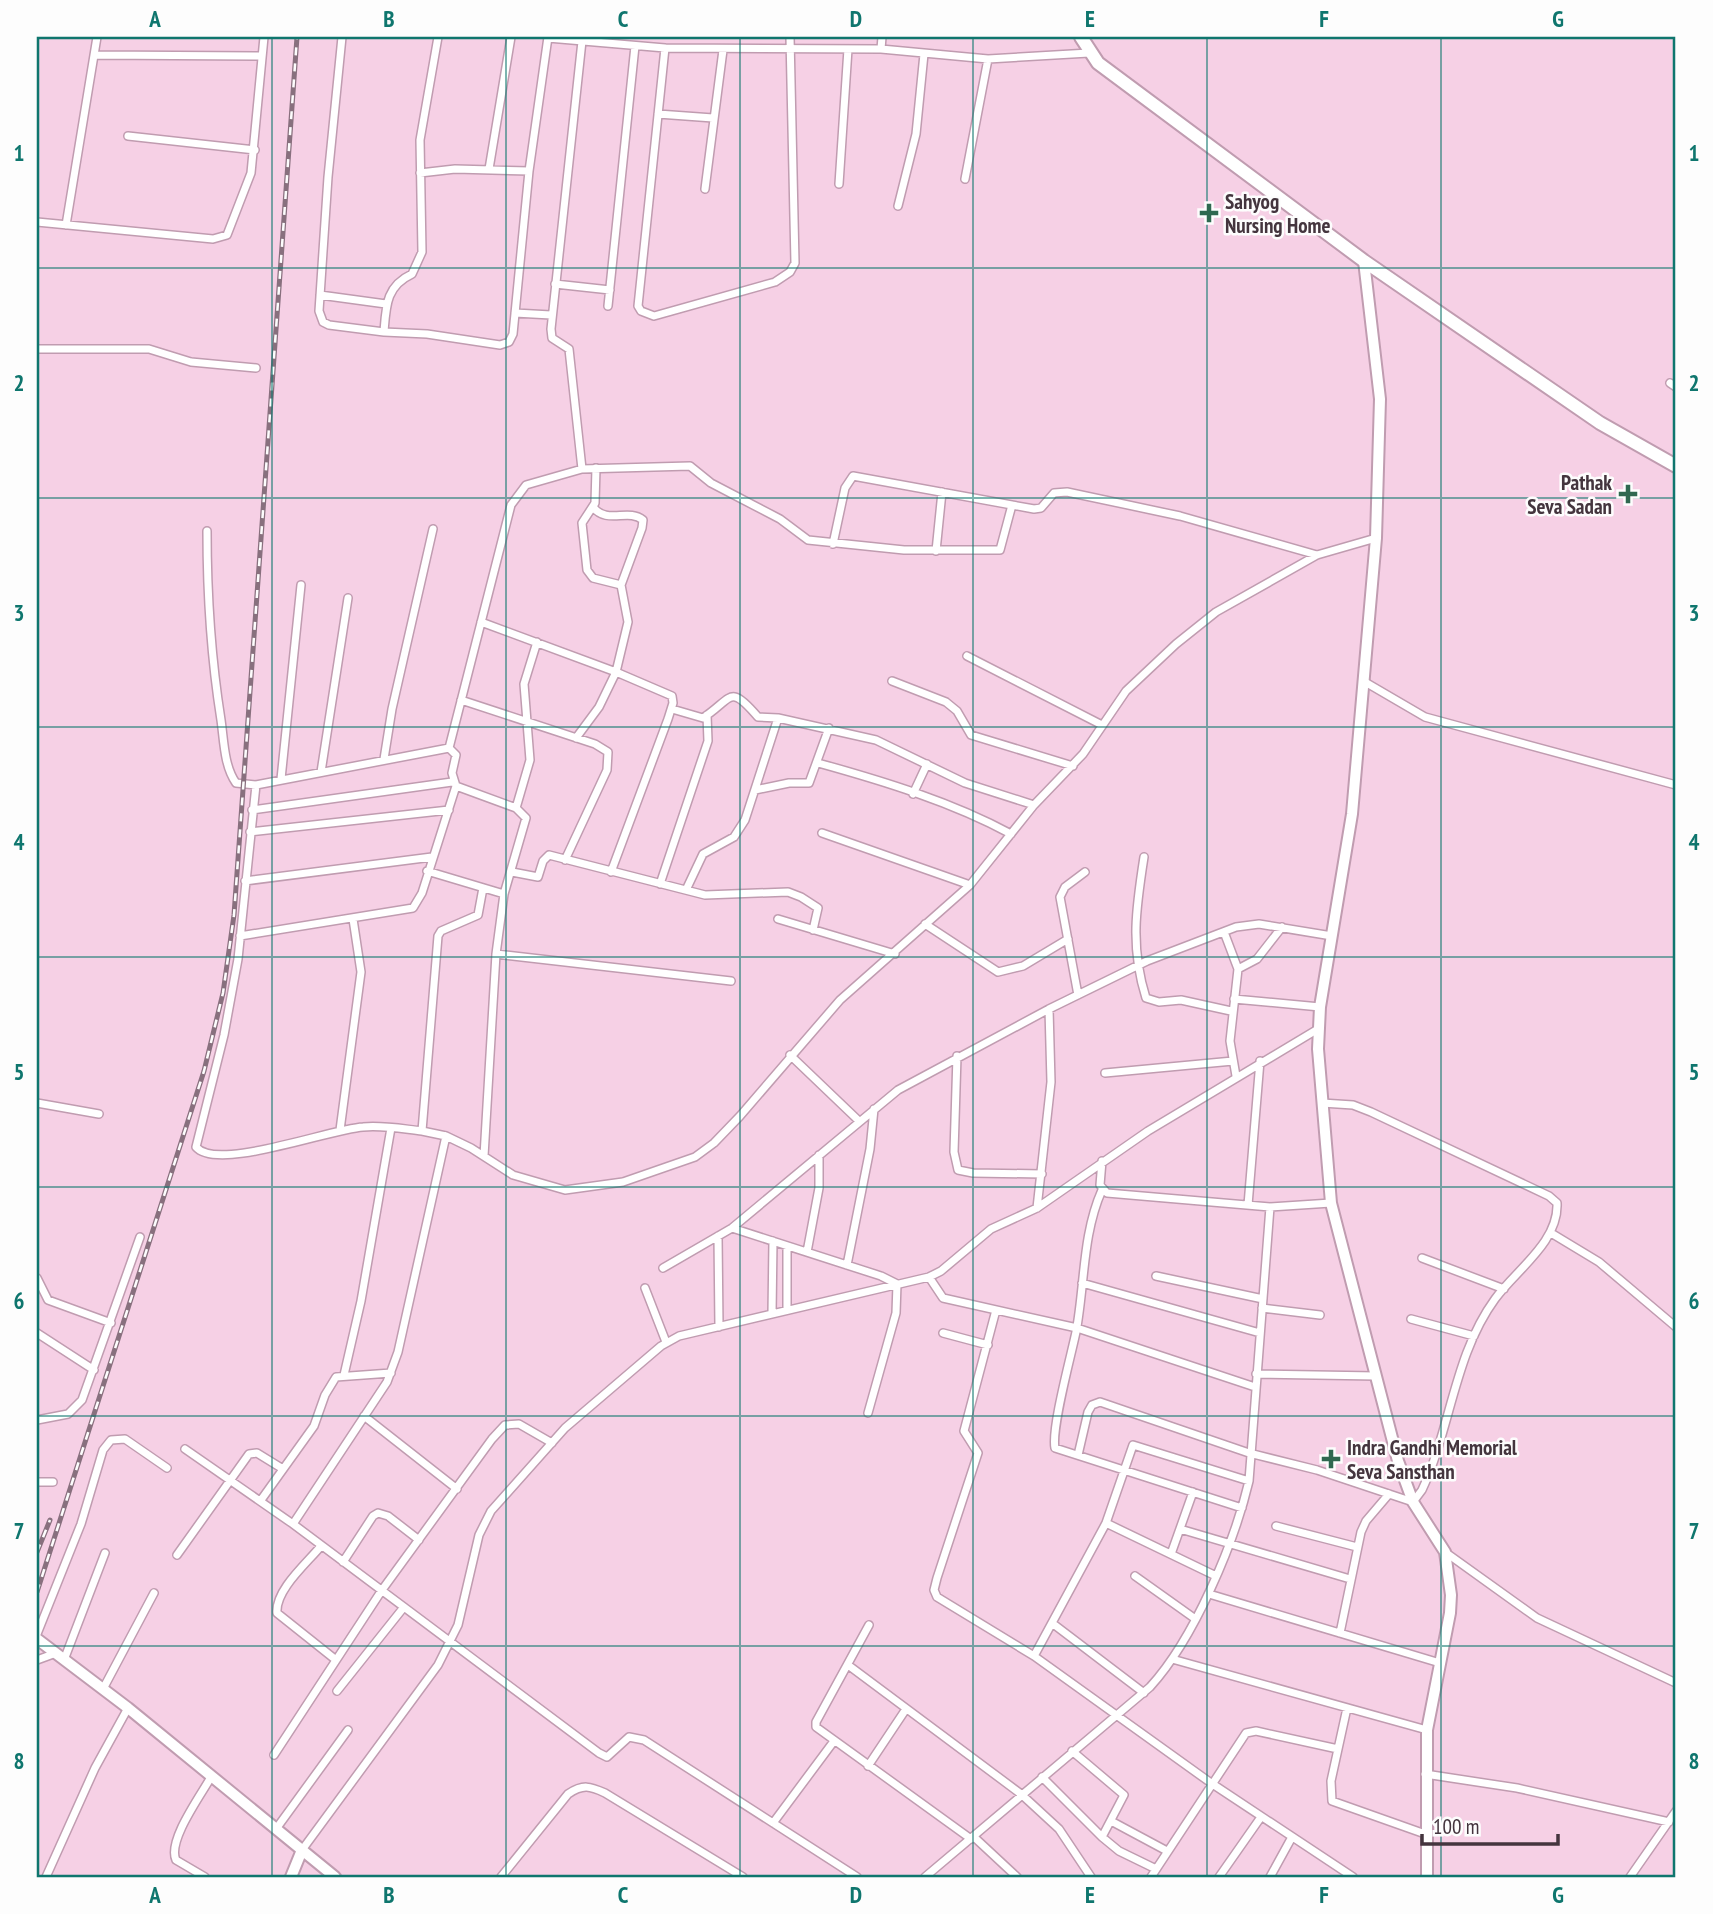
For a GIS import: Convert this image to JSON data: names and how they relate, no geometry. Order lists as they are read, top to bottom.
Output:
{
  "places": {
    "health": ["Sahyog Nursing Home", "Pathak Seva Sadan", "Indra Gandhi Memorial Seva Sansthan"]
  },
  "scale_bar": "100 m",
  "grid": {
    "columns": [
      "A",
      "B",
      "C",
      "D",
      "E",
      "F",
      "G"
    ],
    "rows": [
      "1",
      "2",
      "3",
      "4",
      "5",
      "6",
      "7",
      "8"
    ]
  }
}
